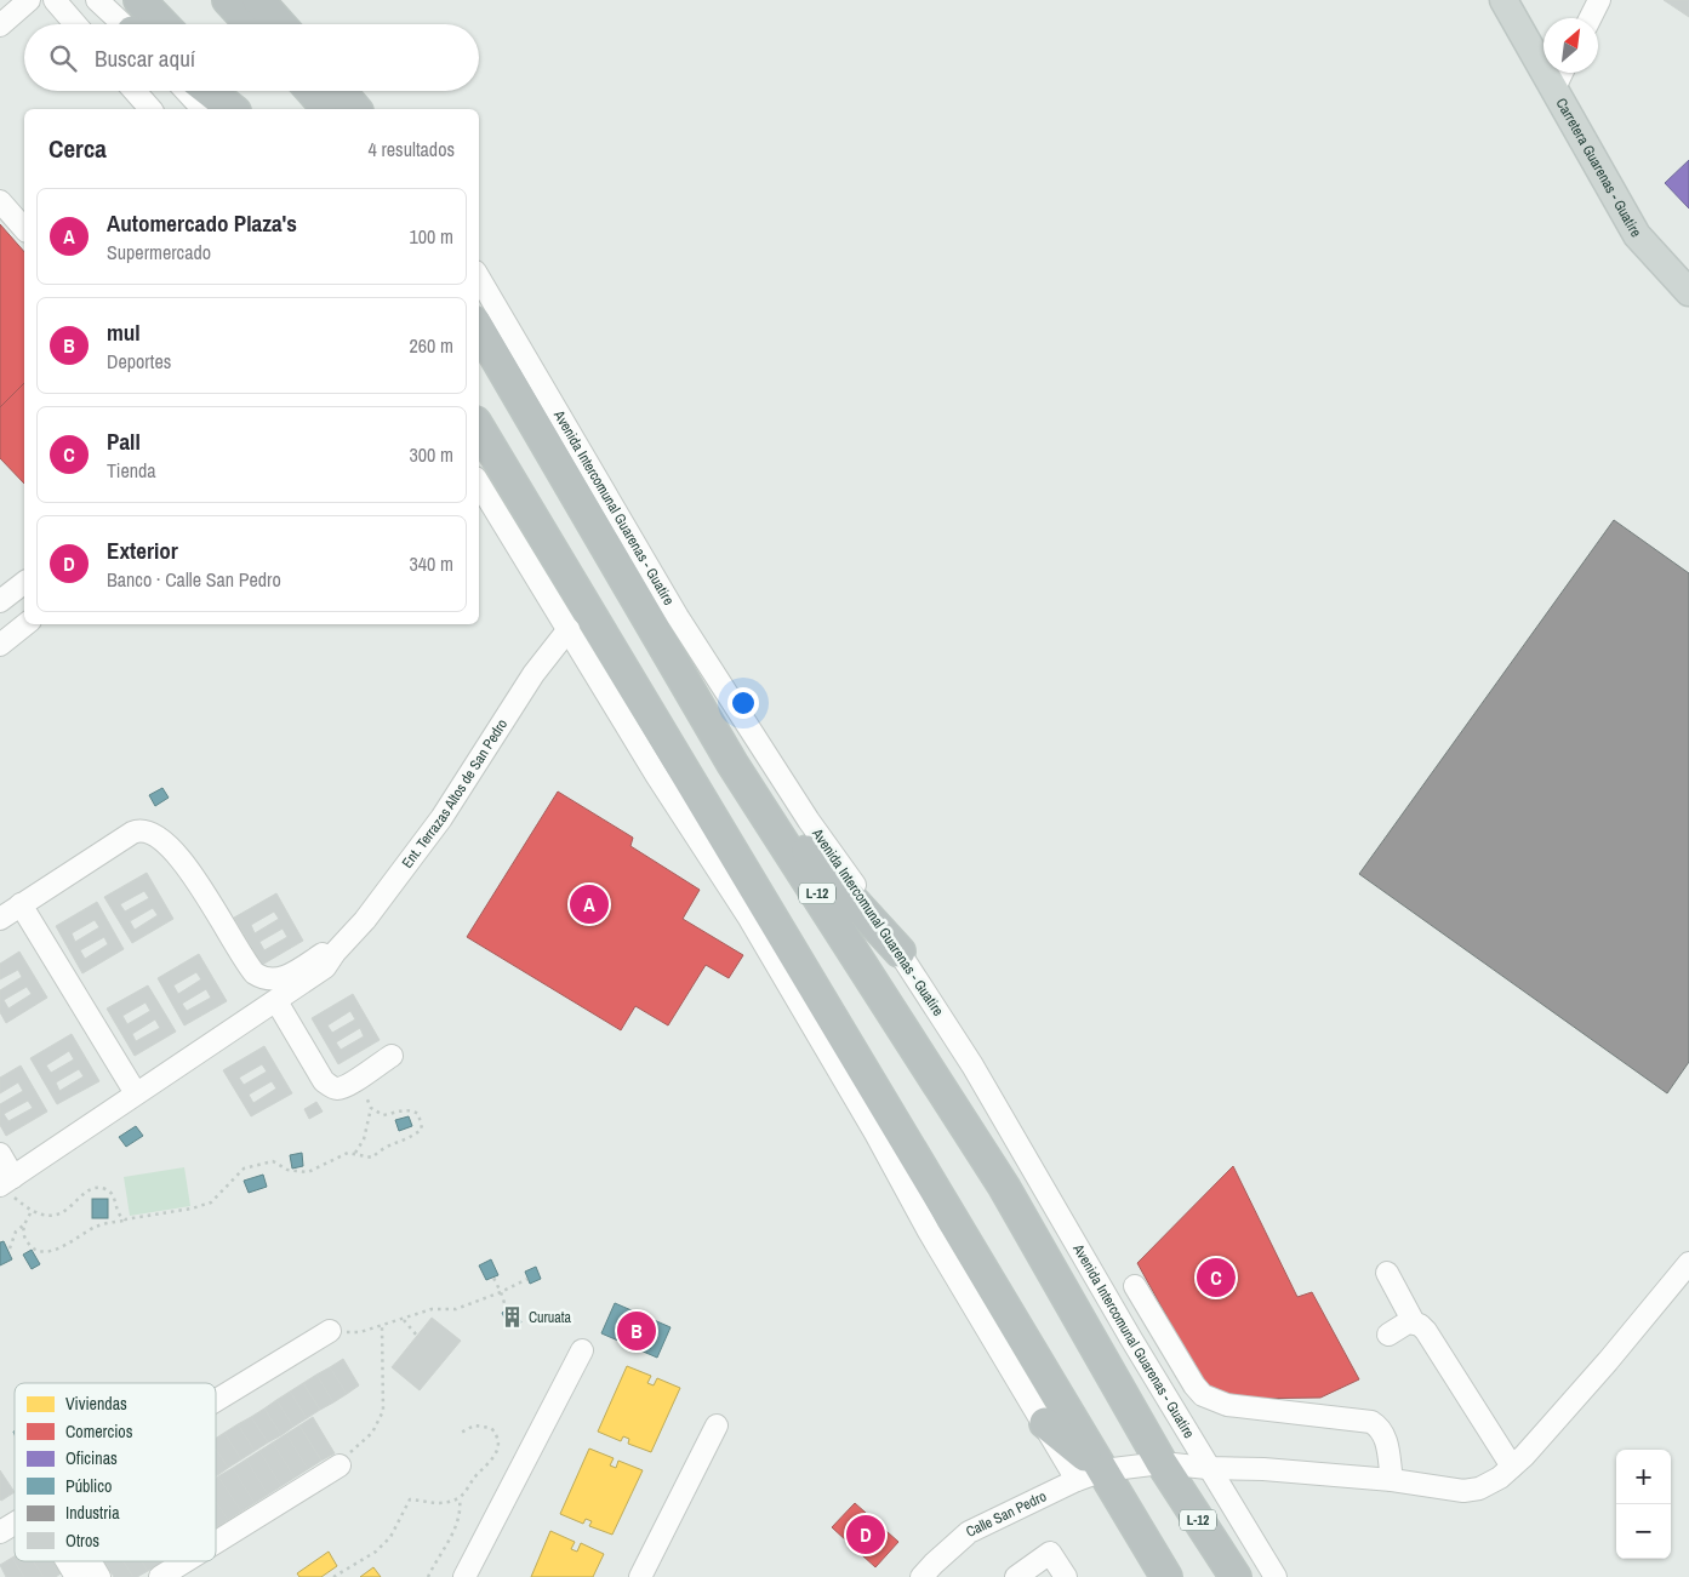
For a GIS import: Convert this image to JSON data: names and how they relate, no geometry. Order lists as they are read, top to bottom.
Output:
{
  "streets": {
    "highway": ["Avenida Intercomunal Guarenas - Guatire", "L-12"],
    "main road": ["Carretera Guarenas - Guatire"],
    "street": ["Ent. Terrazas Altos de San Pedro", "Calle San Pedro"]
  },
  "crossings": [
    ["Avenida Intercomunal Guarenas - Guatire", "Calle San Pedro"]
  ],
  "places": {
    "building": ["Curuata"]
  },
  "legend": [
    "Viviendas",
    "Comercios",
    "Oficinas",
    "Público",
    "Industria",
    "Otros"
  ],
  "north": "top right",
  "page": {
    "search": "Buscar aquí",
    "heading": ["Cerca", "4 resultados"],
    "list": [
      {
        "mark": "A",
        "name": "Automercado Plaza's",
        "note": "Supermercado",
        "value": "100 m"
      },
      {
        "mark": "B",
        "name": "mul",
        "note": "Deportes",
        "value": "260 m"
      },
      {
        "mark": "C",
        "name": "Pall",
        "note": "Tienda",
        "value": "300 m"
      },
      {
        "mark": "D",
        "name": "Exterior",
        "note": "Banco · Calle San Pedro",
        "value": "340 m"
      }
    ],
    "pins": [
      "A",
      "C",
      "B",
      "D"
    ],
    "map_buttons": ["+", "−"]
  }
}
